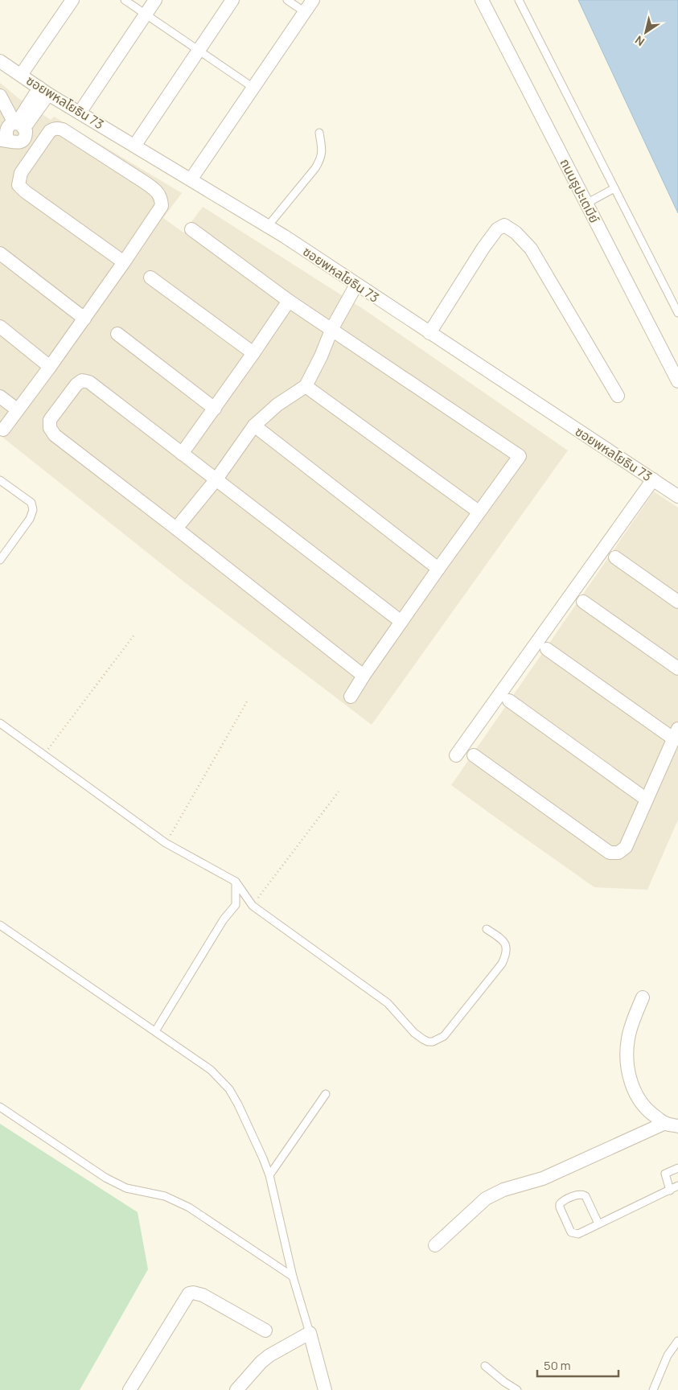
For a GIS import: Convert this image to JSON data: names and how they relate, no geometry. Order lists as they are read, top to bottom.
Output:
{
  "streets": {
    "street": ["ซอยพหลโยธิน 73", "ถนนธูปะเตมีย์"]
  },
  "scale_bar": "50 m",
  "north": "bottom left"
}
